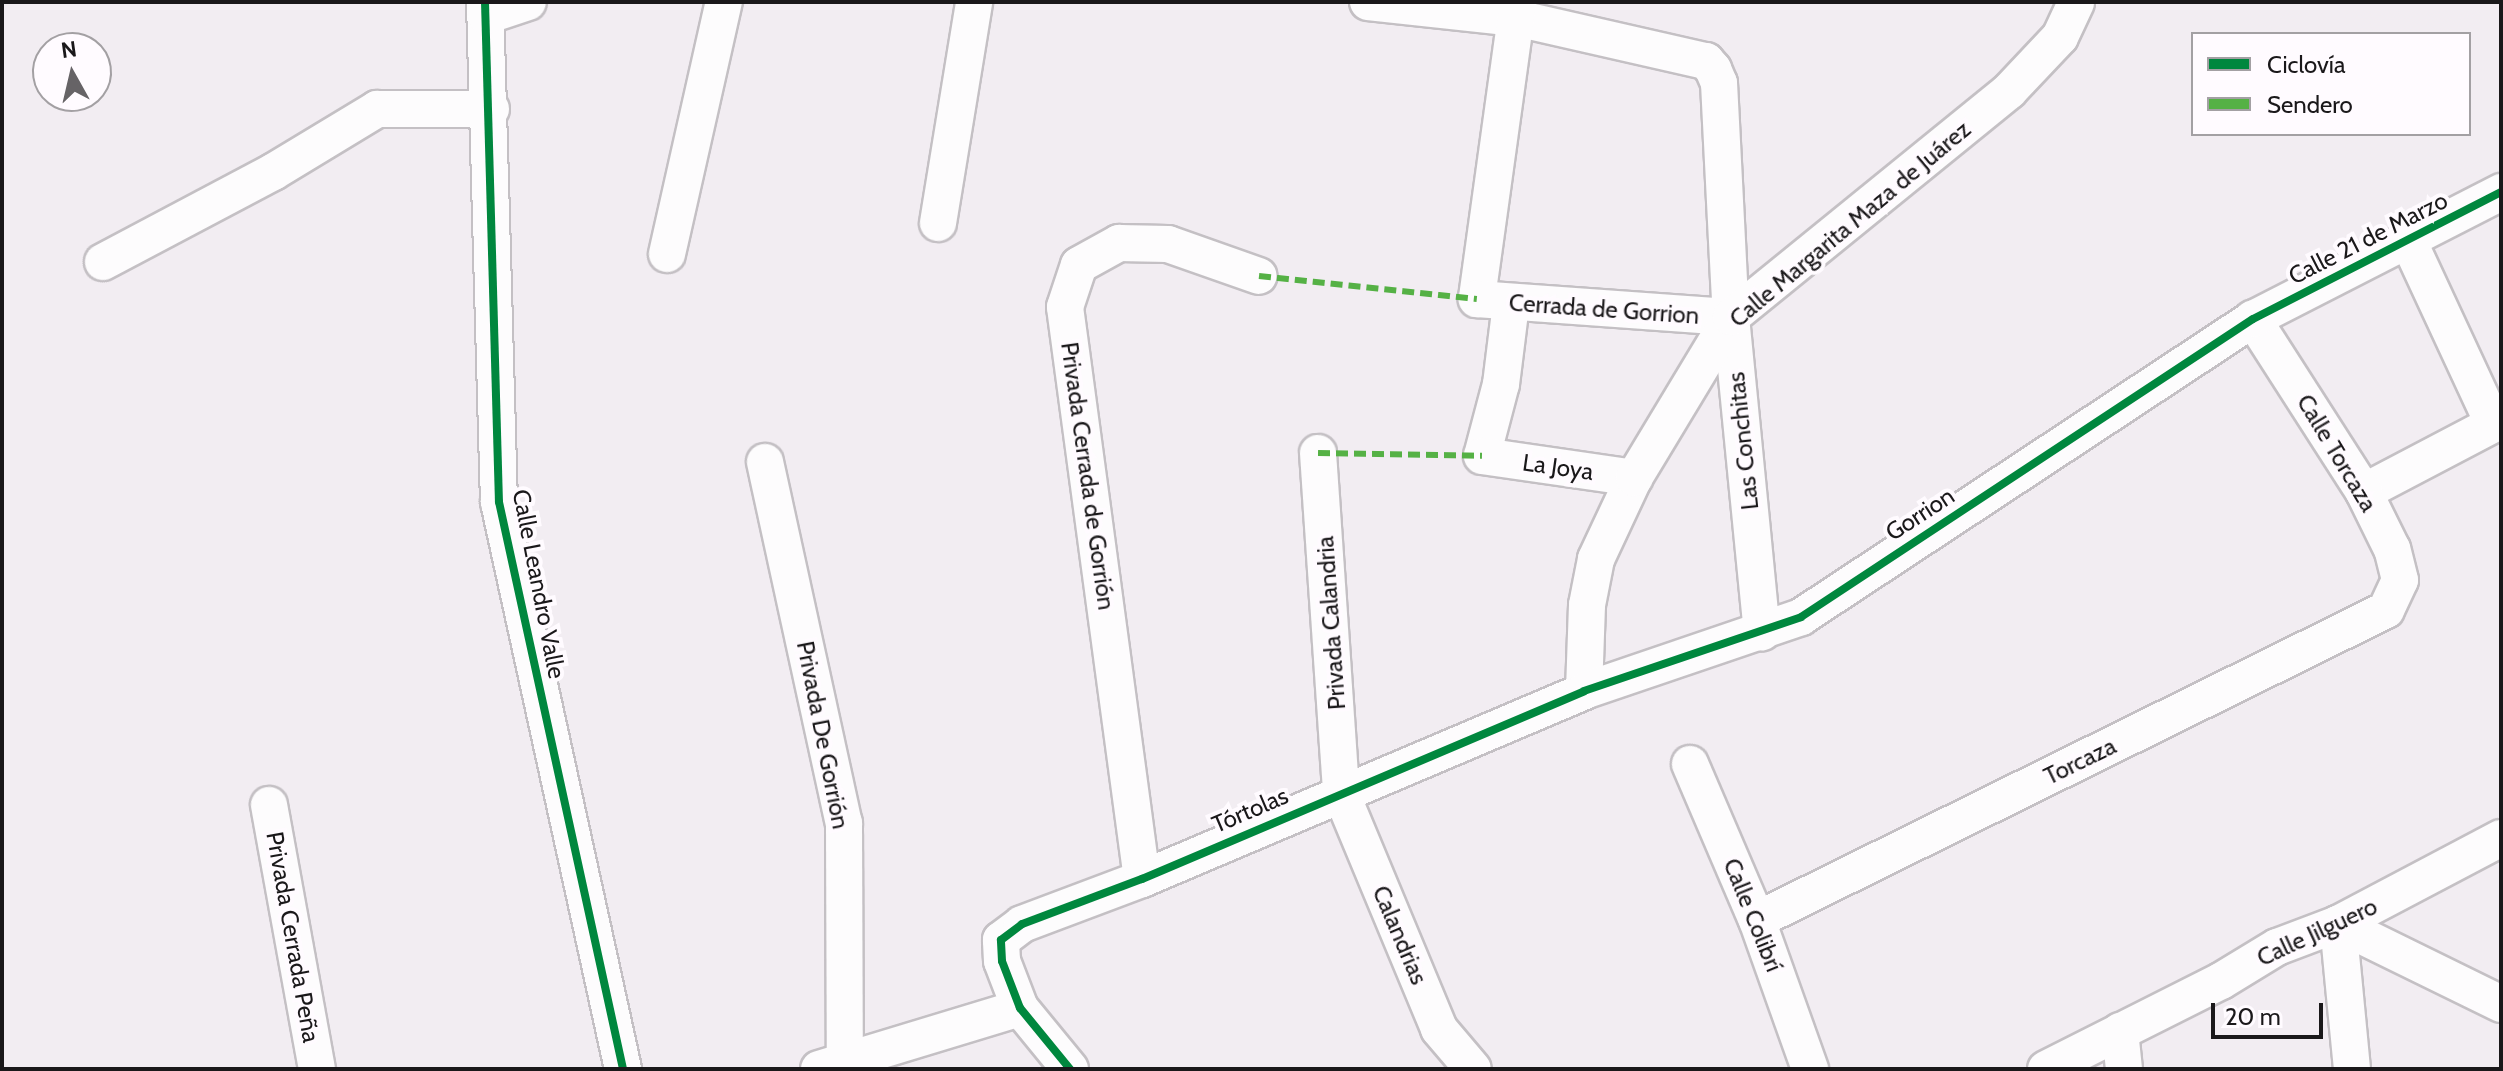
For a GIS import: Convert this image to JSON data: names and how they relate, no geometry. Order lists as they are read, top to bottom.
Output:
{
  "streets": {
    "street": [
      "Calle Margarita Maza de Juárez",
      "Calle 21 de Marzo",
      "Cerrada de Gorrion",
      "Las Conchitas",
      "Calle Torcaza",
      "La Joya",
      "Privada Cerrada de Gorrión",
      "Gorrion",
      "Calle Leandro Valle",
      "Privada Calandria",
      "Privada De Gorrión",
      "Torcaza",
      "Tórtolas",
      "Calle Colibrí",
      "Calle Jilguero",
      "Calandrias",
      "Privada Cerrada Peña"
    ]
  },
  "crossings": [
    ["Calle Margarita Maza de Juárez", "Cerrada de Gorrion"],
    ["Calle Margarita Maza de Juárez", "Las Conchitas"],
    ["Calle Margarita Maza de Juárez", "La Joya"],
    ["Calle Margarita Maza de Juárez", "Gorrion"],
    ["Calle Margarita Maza de Juárez", "Tórtolas"],
    ["Calle 21 de Marzo", "Calle Torcaza"],
    ["Calle 21 de Marzo", "Gorrion"],
    ["Cerrada de Gorrion", "Las Conchitas"],
    ["Cerrada de Gorrion", "La Joya"],
    ["Las Conchitas", "Gorrion"],
    ["Calle Torcaza", "Gorrion"],
    ["Calle Torcaza", "Torcaza"],
    ["Privada Cerrada de Gorrión", "Tórtolas"],
    ["Gorrion", "Tórtolas"],
    ["Privada Calandria", "Tórtolas"],
    ["Privada Calandria", "Calandrias"],
    ["Torcaza", "Calle Colibrí"],
    ["Tórtolas", "Calandrias"]
  ],
  "legend": ["Ciclovía", "Sendero"],
  "scale_bar": "20 m",
  "north": "top"
}
